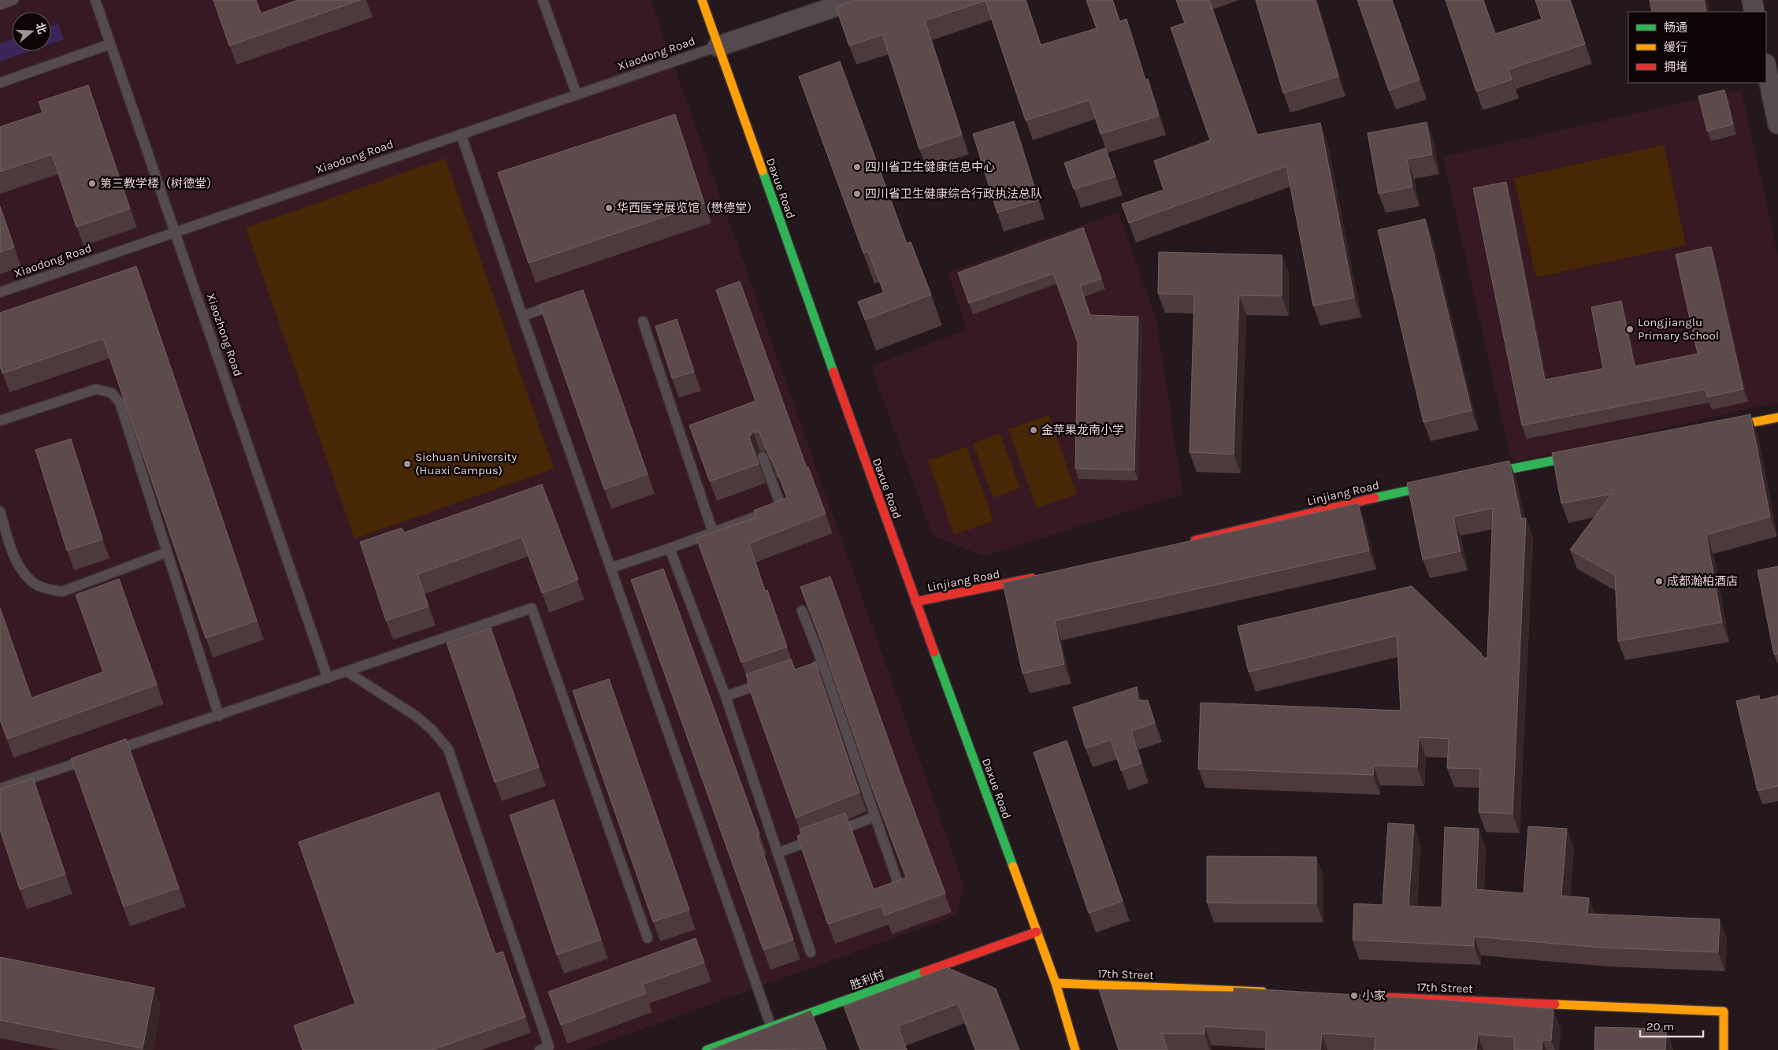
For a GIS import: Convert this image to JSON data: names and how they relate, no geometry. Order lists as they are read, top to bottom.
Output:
{
  "streets": {
    "street": [
      "Daxue Road",
      "Linjiang Road",
      "17th Street",
      "胜利村"
    ],
    "lane": ["Xiaodong Road", "Xiaozhong Road"]
  },
  "crossings": [
    ["Xiaodong Road", "Daxue Road"],
    ["Xiaodong Road", "Xiaozhong Road"],
    ["Daxue Road", "Linjiang Road"],
    ["Daxue Road", "17th Street"],
    ["Daxue Road", "胜利村"]
  ],
  "places": [
    "四川省卫生健康信息中心",
    "第三教学楼（树德堂）",
    "四川省卫生健康综合行政执法总队",
    "华西医学展览馆（懋德堂）",
    "Longjianglu Primary School",
    "金苹果龙南小学",
    "Sichuan University (Huaxi Campus)",
    "成都瀚柏酒店",
    "小家"
  ],
  "legend": ["畅通", "缓行", "拥堵"],
  "scale_bar": "20 m",
  "north": "right"
}
